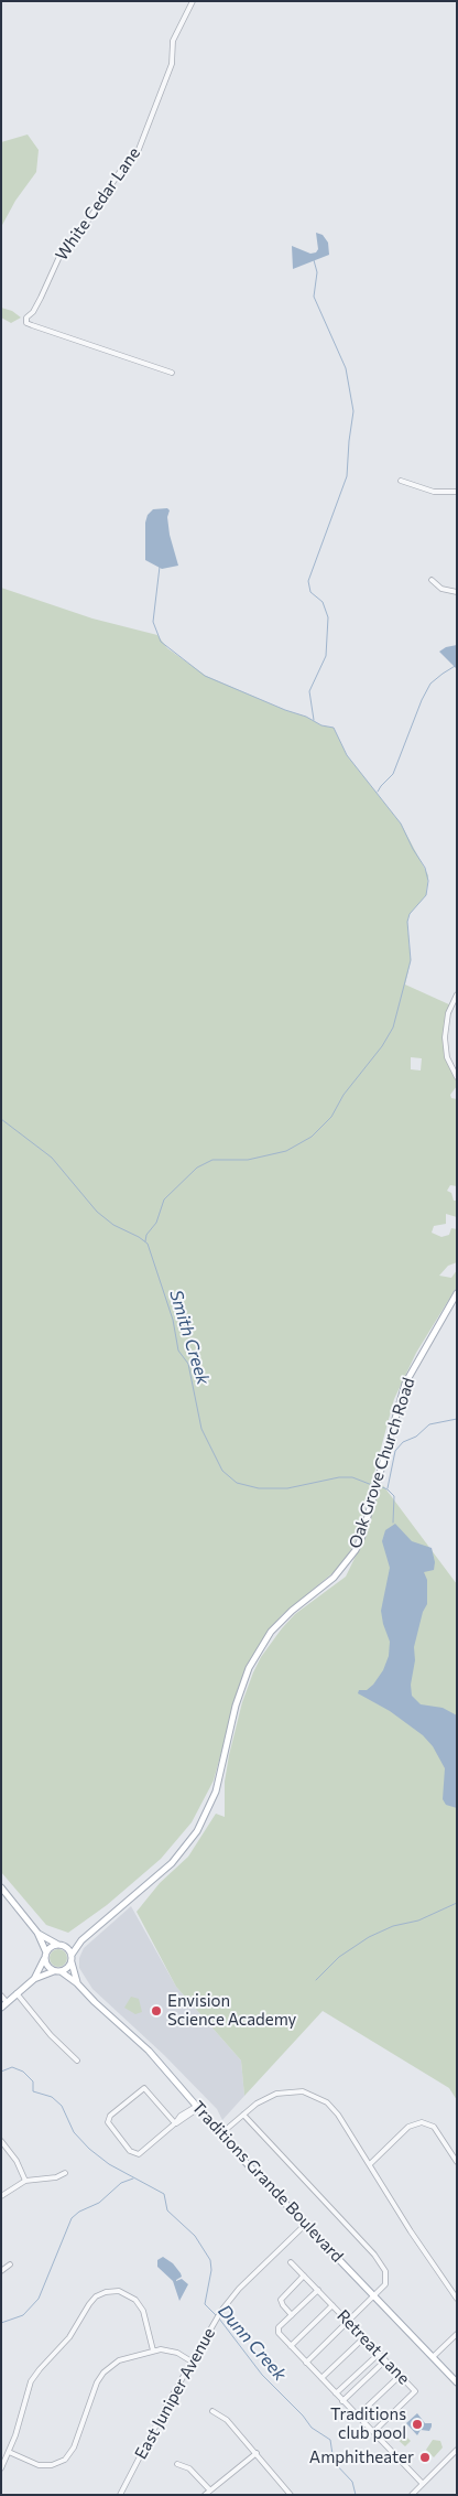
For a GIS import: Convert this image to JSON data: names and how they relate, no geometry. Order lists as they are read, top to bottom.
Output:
{
  "streets": {
    "main road": ["Oak Grove Church Road", "Traditions Grande Boulevard"],
    "street": ["White Cedar Lane", "Retreat Lane", "East Juniper Avenue"]
  },
  "crossings": [
    ["Oak Grove Church Road", "Traditions Grande Boulevard"],
    ["Traditions Grande Boulevard", "East Juniper Avenue"]
  ],
  "water": ["Smith Creek", "Dunn Creek"],
  "places": ["Envision Science Academy", "Traditions club pool", "Amphitheater"]
}
